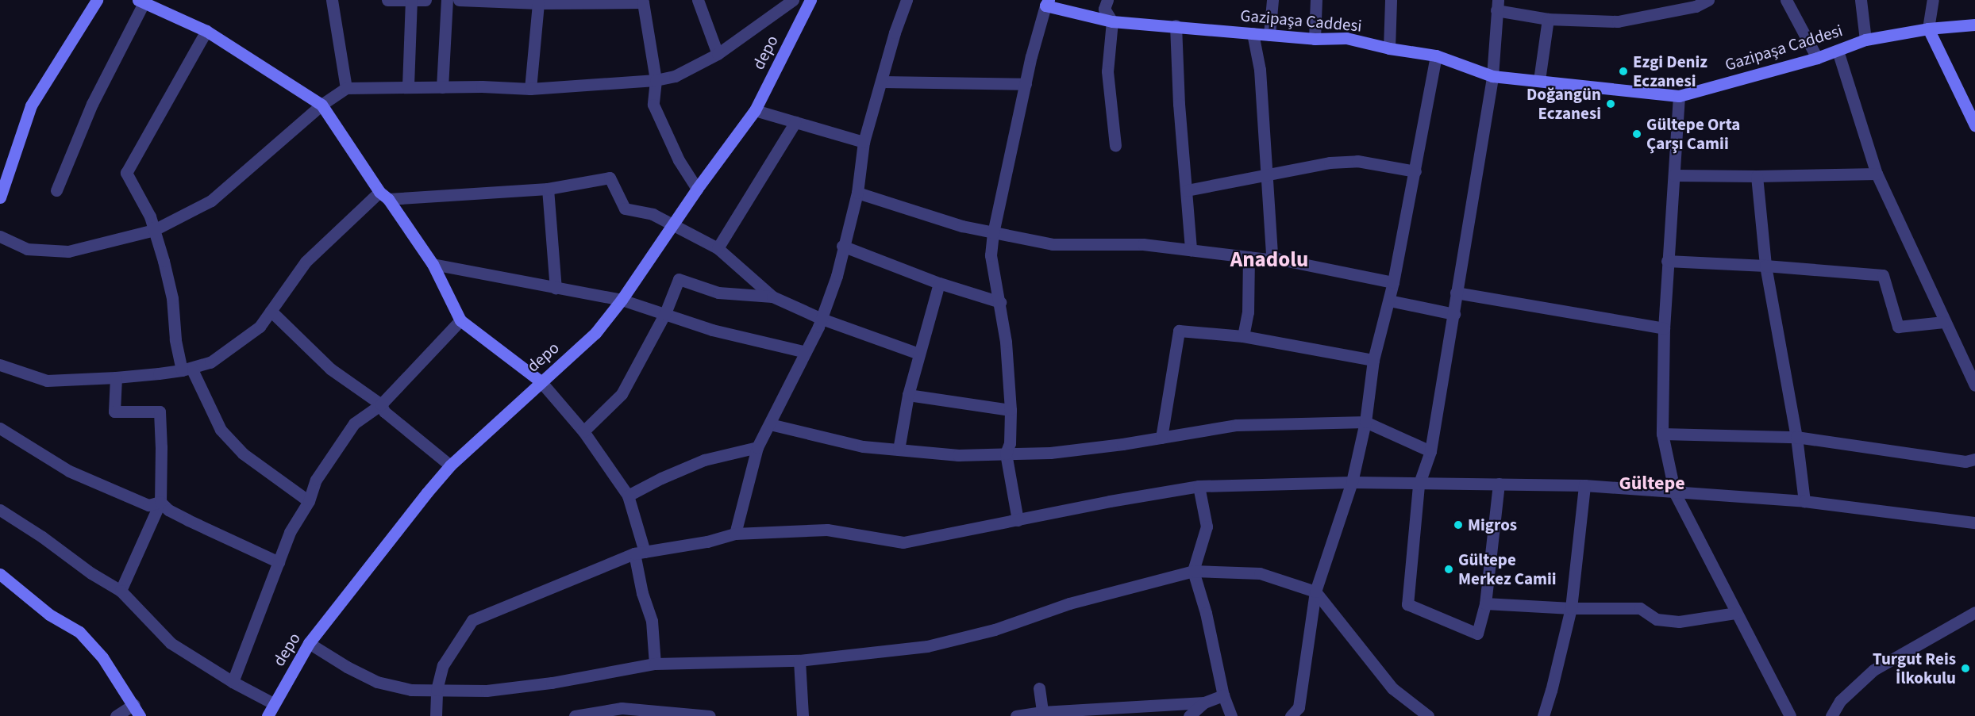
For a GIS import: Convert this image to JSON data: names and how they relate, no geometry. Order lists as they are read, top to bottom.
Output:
{
  "streets": {
    "street": ["Gazipaşa Caddesi", "depo"]
  },
  "districts": ["Anadolu", "Gültepe"],
  "places": [
    "Ezgi Deniz Eczanesi",
    "Doğangün Eczanesi",
    "Gültepe Orta Çarşı Camii",
    "Migros",
    "Gültepe Merkez Camii",
    "Turgut Reis İlkokulu"
  ]
}
